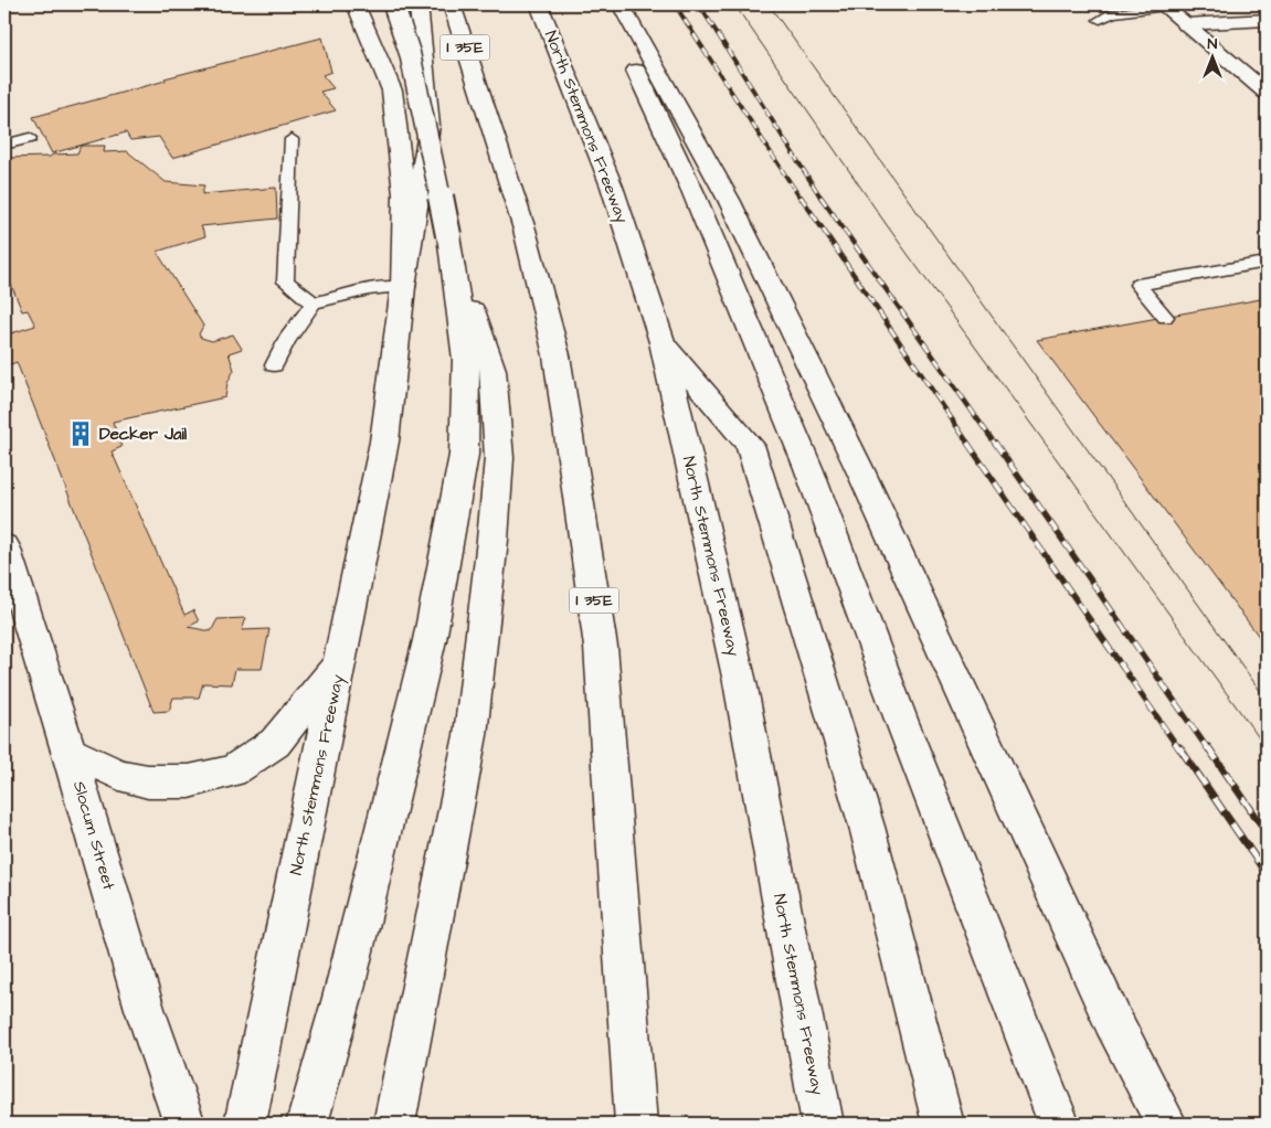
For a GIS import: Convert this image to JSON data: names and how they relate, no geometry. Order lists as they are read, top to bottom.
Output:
{
  "streets": {
    "main road": ["I 35E", "North Stemmons Freeway", "Slocum Street"]
  },
  "places": {
    "building": ["Decker Jail"]
  },
  "north": "top"
}
